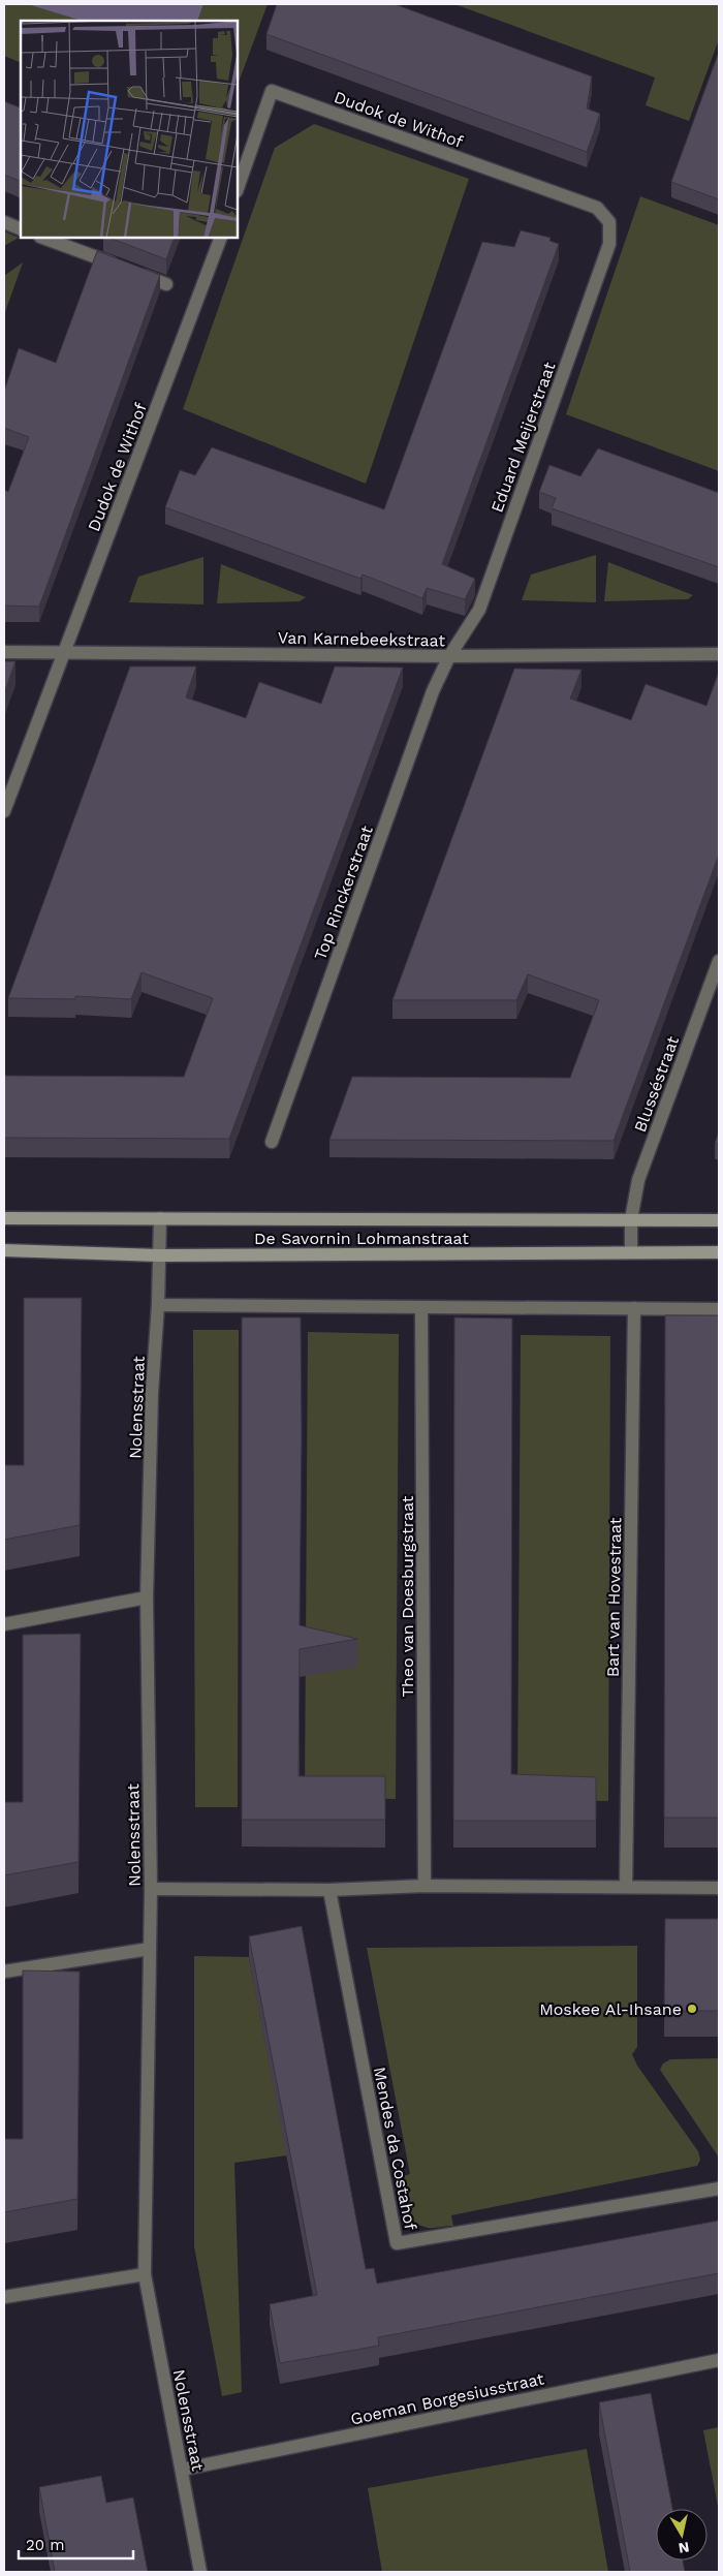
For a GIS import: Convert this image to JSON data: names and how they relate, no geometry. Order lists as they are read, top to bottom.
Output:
{
  "streets": {
    "street": [
      "Dudok de Withof",
      "Eduard Meijerstraat",
      "Van Karnebeekstraat",
      "Top Rinckerstraat",
      "Blusséstraat",
      "De Savornin Lohmanstraat",
      "Nolensstraat",
      "Theo van Doesburgstraat",
      "Bart van Hovestraat",
      "Mendes da Costahof",
      "Goeman Borgesiusstraat"
    ]
  },
  "crossings": [
    ["Dudok de Withof", "Eduard Meijerstraat"],
    ["Dudok de Withof", "Van Karnebeekstraat"],
    ["Eduard Meijerstraat", "Van Karnebeekstraat"],
    ["Eduard Meijerstraat", "Top Rinckerstraat"],
    ["Van Karnebeekstraat", "Top Rinckerstraat"],
    ["Blusséstraat", "De Savornin Lohmanstraat"],
    ["De Savornin Lohmanstraat", "Nolensstraat"],
    ["Nolensstraat", "Goeman Borgesiusstraat"]
  ],
  "places": ["Moskee Al-Ihsane"],
  "scale_bar": "20 m",
  "north": "bottom"
}
